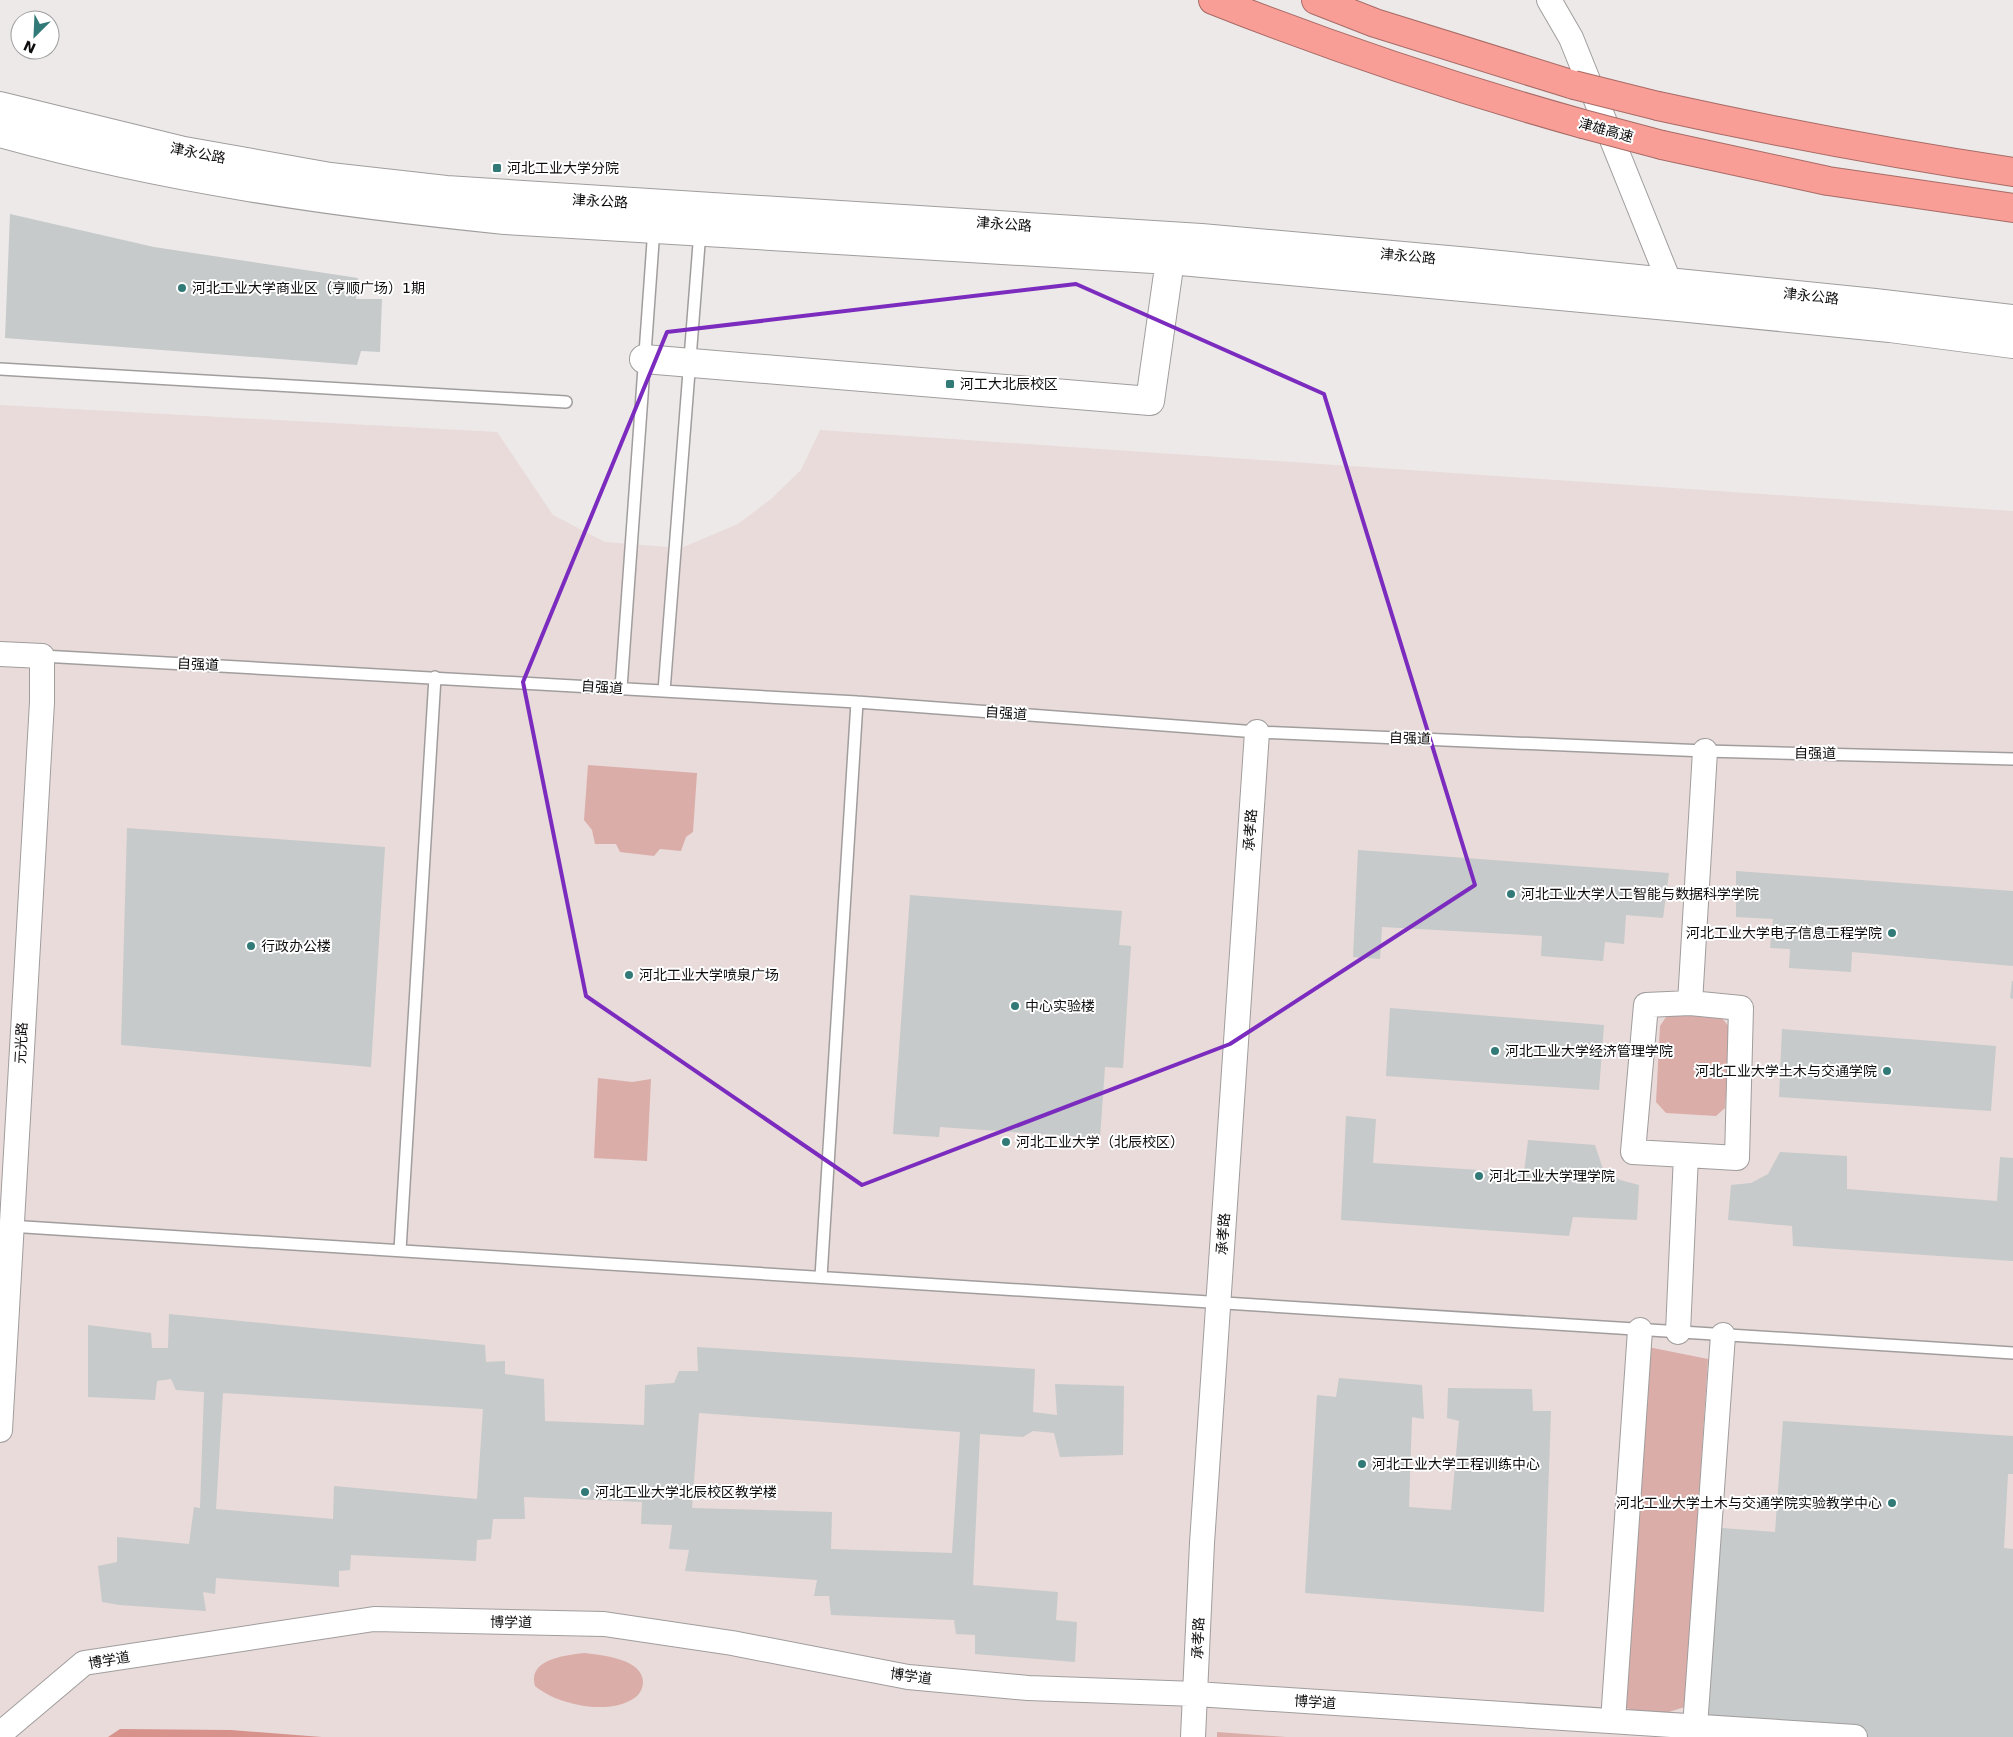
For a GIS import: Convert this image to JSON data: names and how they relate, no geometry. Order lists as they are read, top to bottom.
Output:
{
  "streets": {
    "highway": ["津雄高速"],
    "street": [
      "津永公路",
      "自强道",
      "承孝路",
      "元光路",
      "博学道"
    ]
  },
  "crossings": [
    ["自强道", "承孝路"],
    ["自强道", "元光路"],
    ["承孝路", "博学道"]
  ],
  "places": {
    "transit": ["河北工业大学分院", "河工大北辰校区"],
    "other": [
      "河北工业大学商业区（亨顺广场）1期",
      "河北工业大学人工智能与数据科学学院",
      "河北工业大学电子信息工程学院",
      "行政办公楼",
      "河北工业大学喷泉广场",
      "中心实验楼",
      "河北工业大学经济管理学院",
      "河北工业大学土木与交通学院",
      "河北工业大学（北辰校区）",
      "河北工业大学理学院",
      "河北工业大学工程训练中心",
      "河北工业大学北辰校区教学楼",
      "河北工业大学土木与交通学院实验教学中心"
    ]
  },
  "north": "bottom left"
}
